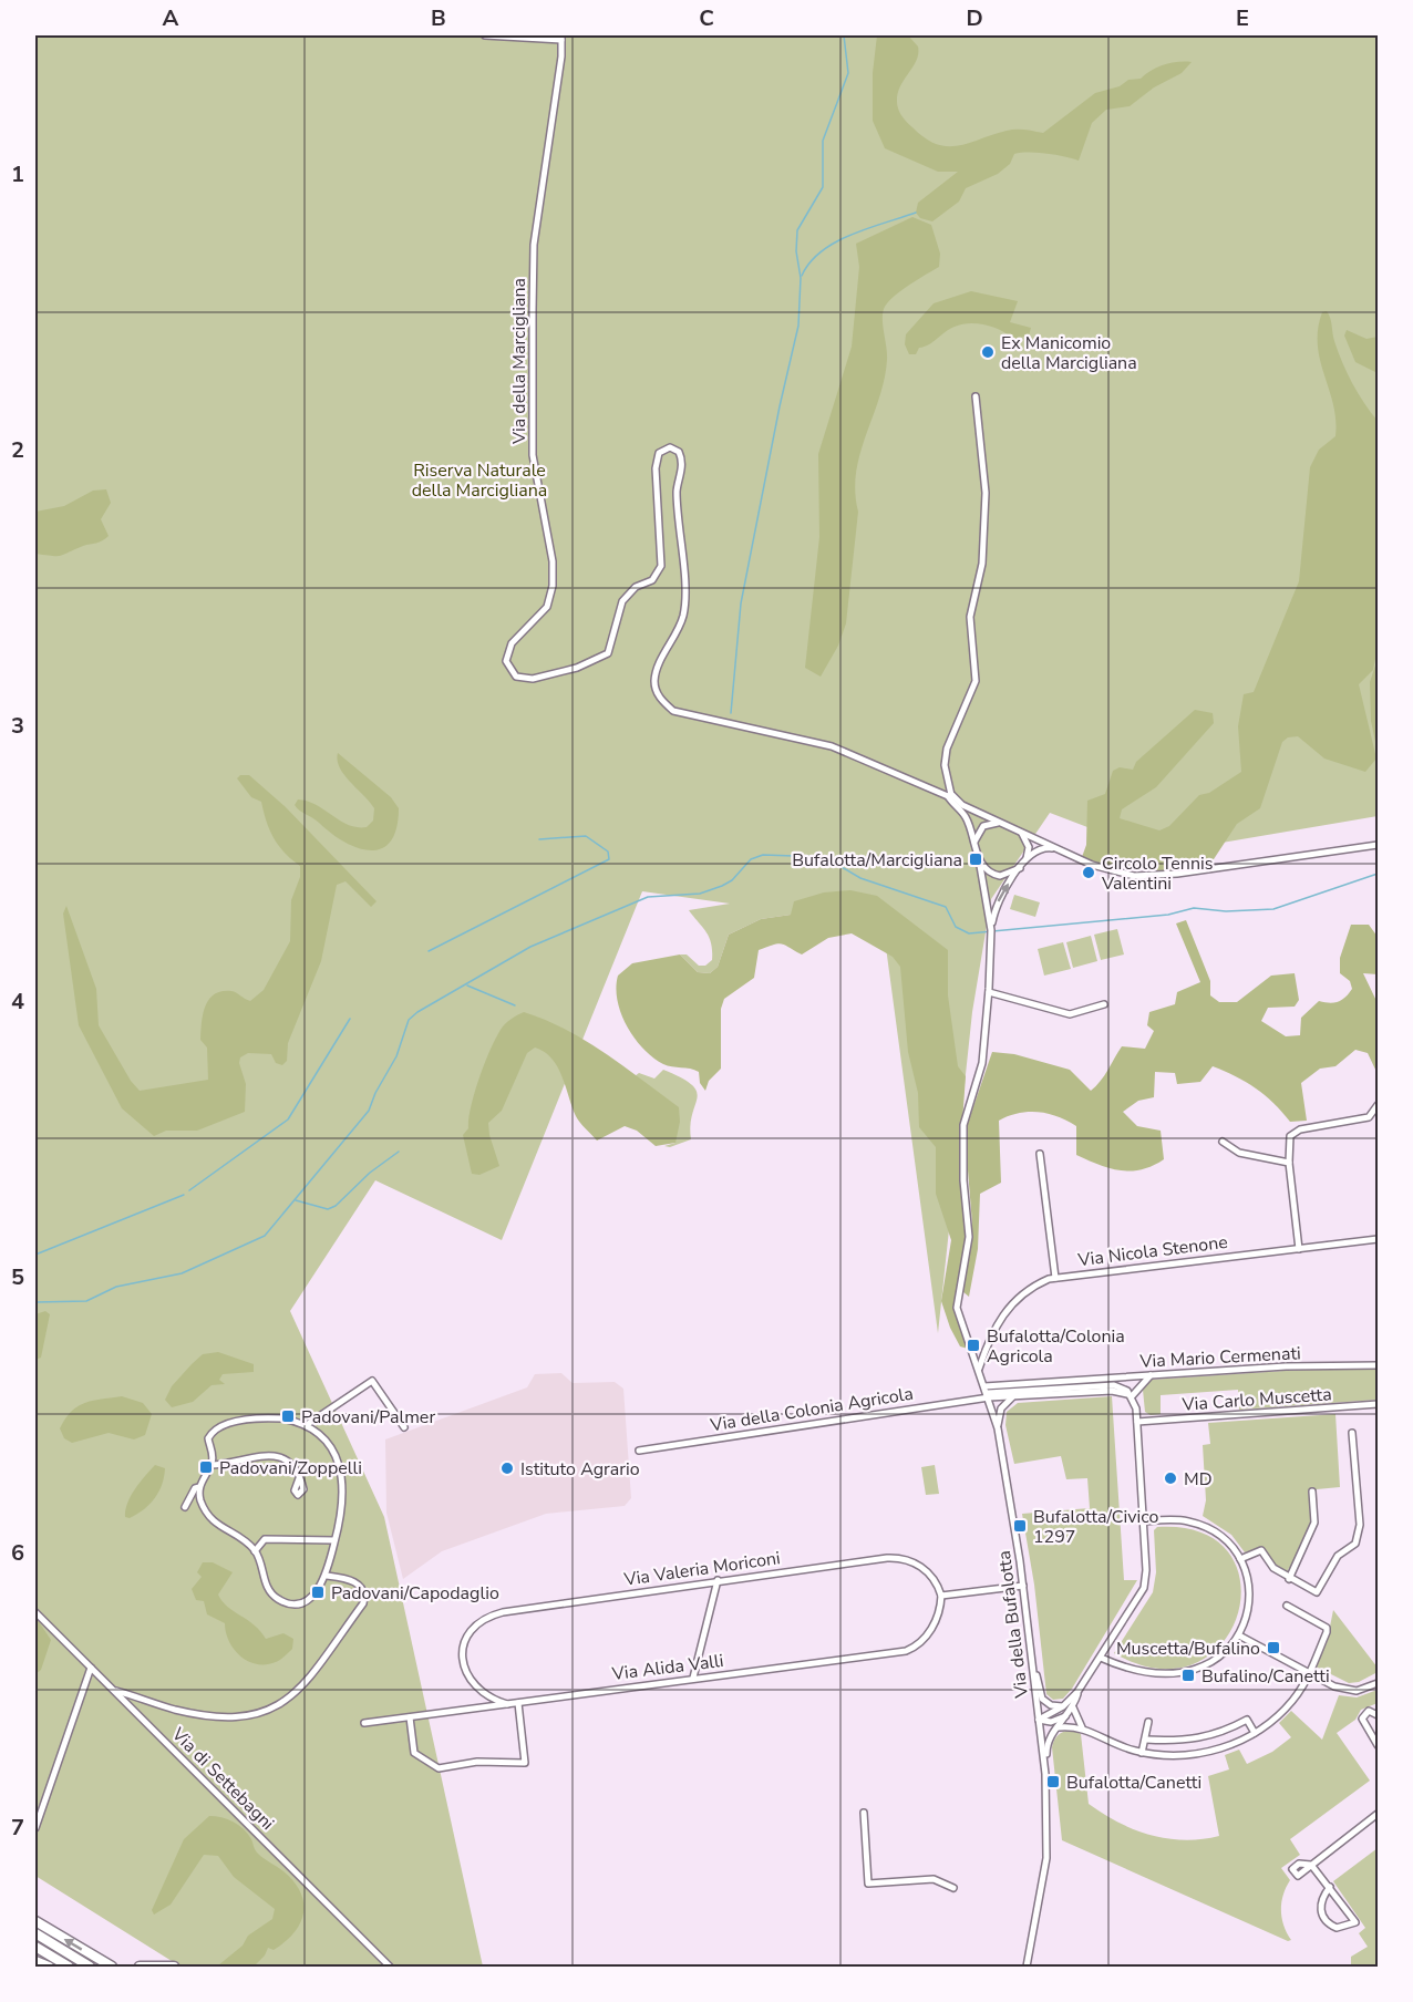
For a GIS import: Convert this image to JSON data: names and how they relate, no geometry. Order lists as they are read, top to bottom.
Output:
{
  "streets": {
    "street": [
      "Via della Marcigliana",
      "Via Nicola Stenone",
      "Via Mario Cermenati",
      "Via Carlo Muscetta",
      "Via della Colonia Agricola",
      "Via Valeria Moriconi",
      "Via della Bufalotta",
      "Via Alida Valli",
      "Via di Settebagni"
    ]
  },
  "crossings": [
    ["Via della Marcigliana", "Via della Bufalotta"],
    ["Via Nicola Stenone", "Via della Bufalotta"],
    ["Via Mario Cermenati", "Via della Colonia Agricola"],
    ["Via Mario Cermenati", "Via della Bufalotta"],
    ["Via della Colonia Agricola", "Via della Bufalotta"],
    ["Via Valeria Moriconi", "Via Alida Valli"]
  ],
  "parks": ["Riserva Naturale della Marcigliana"],
  "places": {
    "other": [
      "Ex Manicomio della Marcigliana",
      "Circolo Tennis Valentini",
      "Istituto Agrario",
      "MD"
    ],
    "transit": [
      "Bufalotta/Marcigliana",
      "Bufalotta/Colonia Agricola",
      "Padovani/Palmer",
      "Padovani/Zoppelli",
      "Bufalotta/Civico 1297",
      "Padovani/Capodaglio",
      "Muscetta/Bufalino",
      "Bufalino/Canetti",
      "Bufalotta/Canetti"
    ]
  },
  "grid": {
    "columns": [
      "A",
      "B",
      "C",
      "D",
      "E"
    ],
    "rows": [
      "1",
      "2",
      "3",
      "4",
      "5",
      "6",
      "7"
    ]
  }
}
